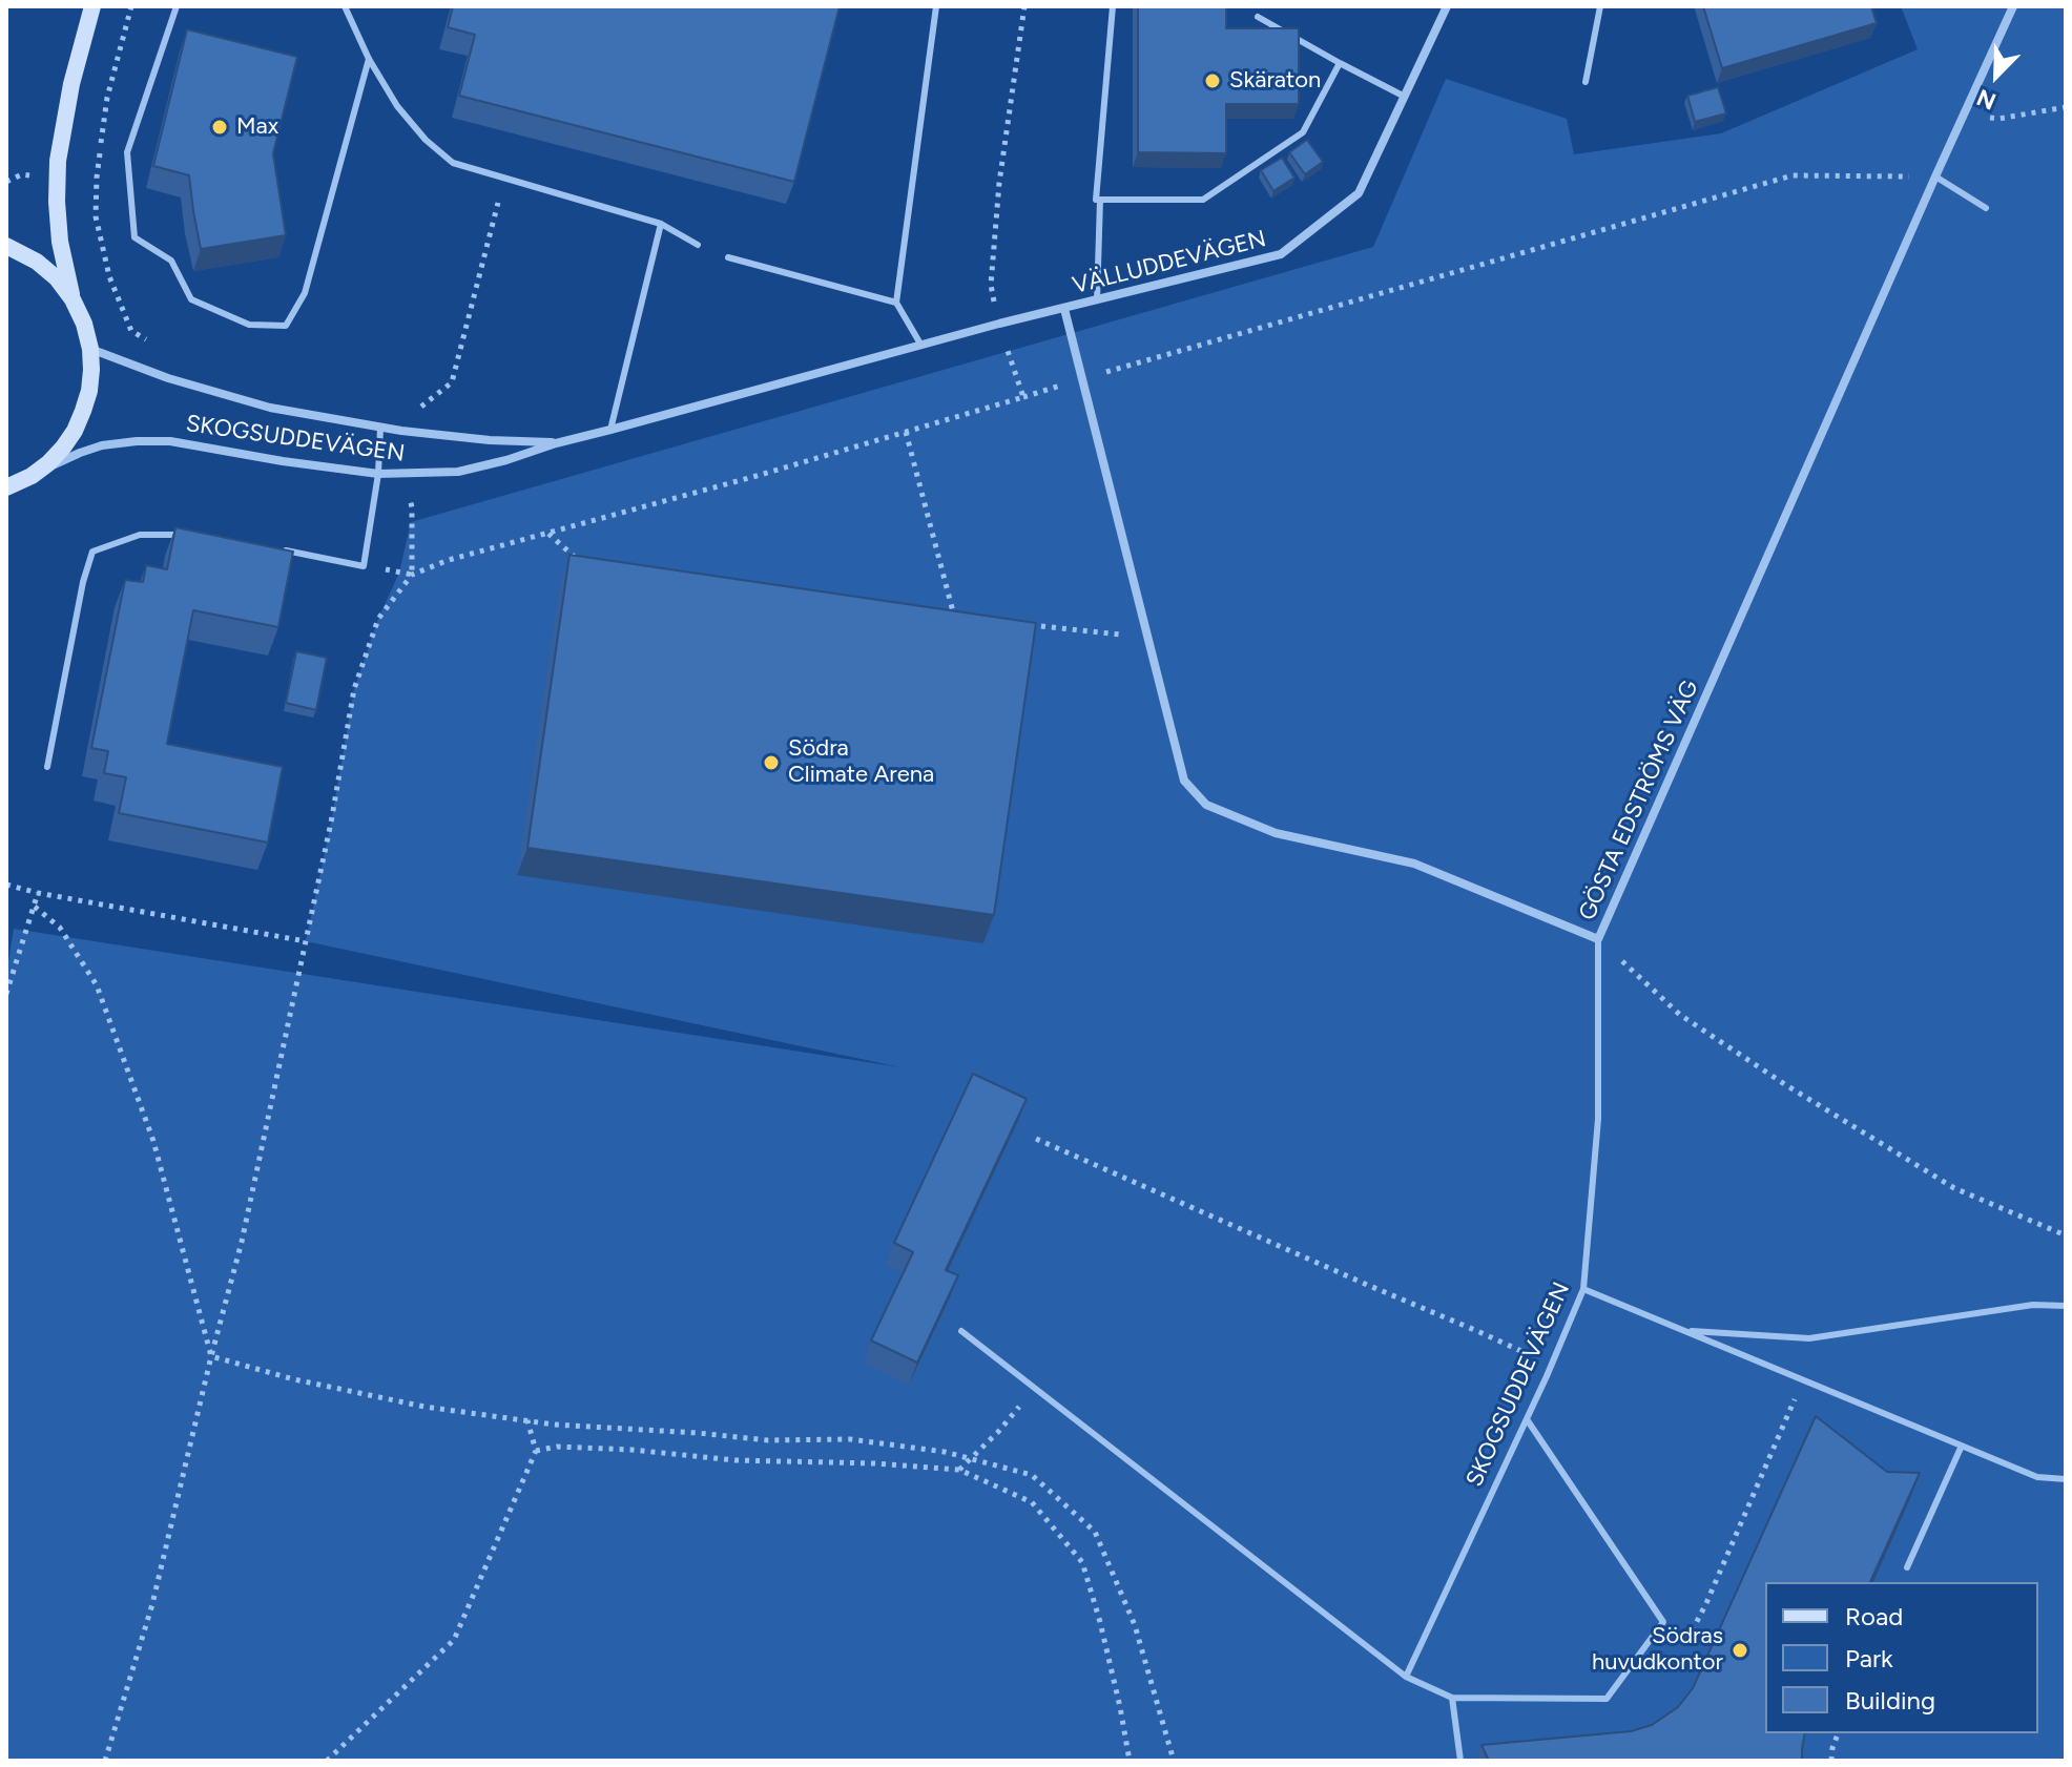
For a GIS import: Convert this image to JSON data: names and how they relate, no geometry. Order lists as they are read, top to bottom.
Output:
{
  "streets": {
    "street": ["VÄLLUDDEVÄGEN", "SKOGSUDDEVÄGEN", "GÖSTA EDSTRÖMS VÄG"]
  },
  "crossings": [
    ["VÄLLUDDEVÄGEN", "SKOGSUDDEVÄGEN"],
    ["VÄLLUDDEVÄGEN", "GÖSTA EDSTRÖMS VÄG"],
    ["SKOGSUDDEVÄGEN", "GÖSTA EDSTRÖMS VÄG"]
  ],
  "places": [
    "Skäraton",
    "Max",
    "Södra Climate Arena",
    "Södras huvudkontor"
  ],
  "legend": ["Road", "Park", "Building"],
  "north": "bottom left"
}
